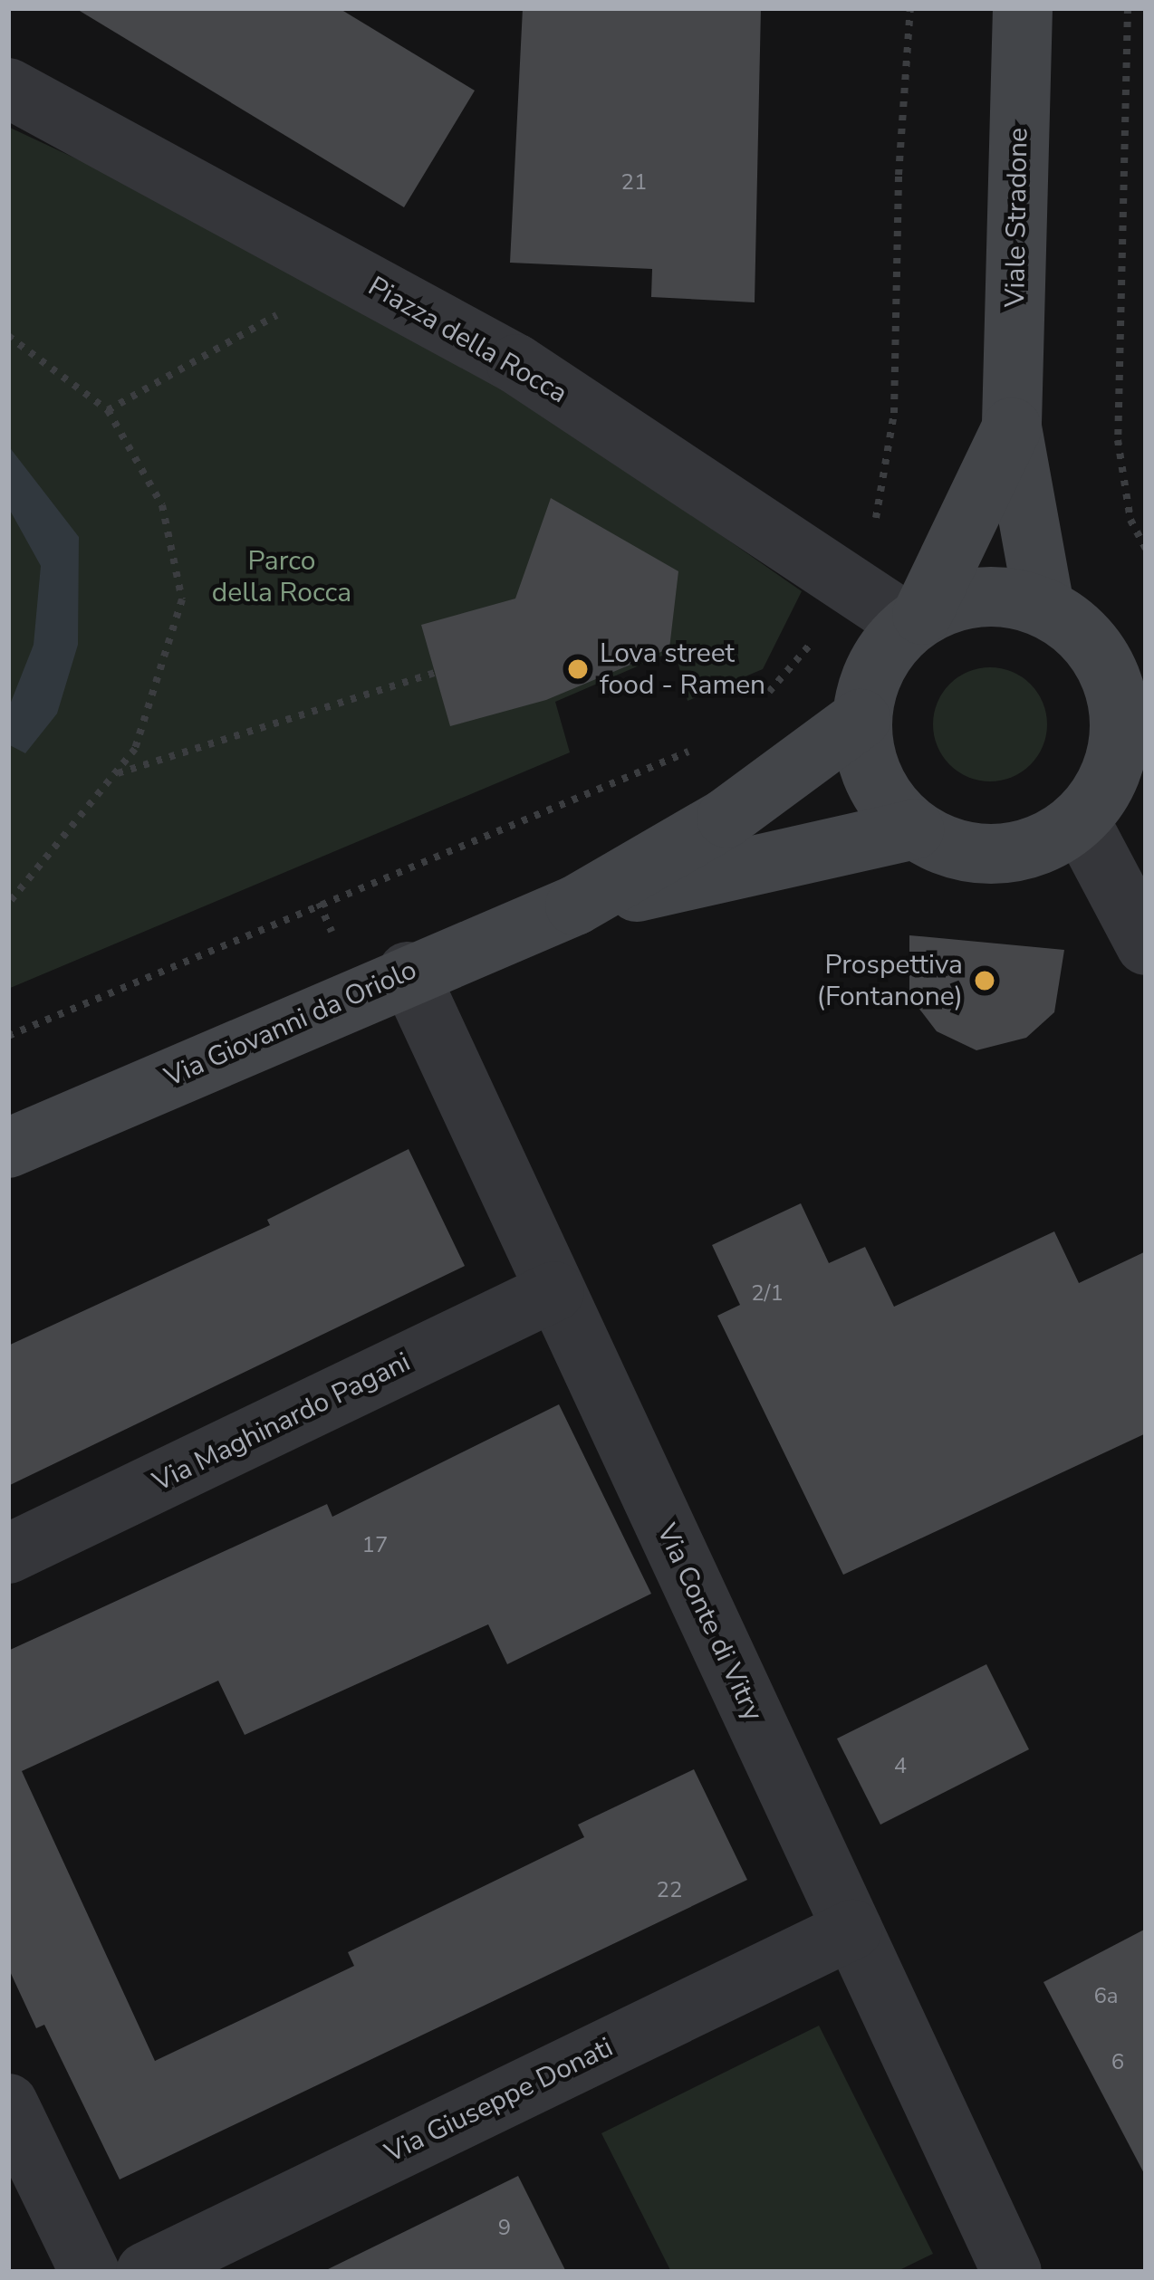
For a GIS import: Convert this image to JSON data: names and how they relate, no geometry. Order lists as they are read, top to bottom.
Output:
{
  "streets": {
    "main road": ["Viale Stradone", "Via Giovanni da Oriolo"],
    "street": [
      "Piazza della Rocca",
      "Via Maghinardo Pagani",
      "Via Conte di Vitry",
      "Via Giuseppe Donati"
    ]
  },
  "crossings": [
    ["Viale Stradone", "Piazza della Rocca"],
    ["Viale Stradone", "Via Giovanni da Oriolo"],
    ["Piazza della Rocca", "Via Giovanni da Oriolo"],
    ["Via Giovanni da Oriolo", "Via Conte di Vitry"],
    ["Via Maghinardo Pagani", "Via Conte di Vitry"],
    ["Via Conte di Vitry", "Via Giuseppe Donati"]
  ],
  "parks": ["Parco della Rocca"],
  "places": ["Lova street food - Ramen", "Prospettiva (Fontanone)"],
  "house_numbers": [
    "21",
    "2/1",
    "17",
    "4",
    "22",
    "6a",
    "6",
    "9"
  ]
}
